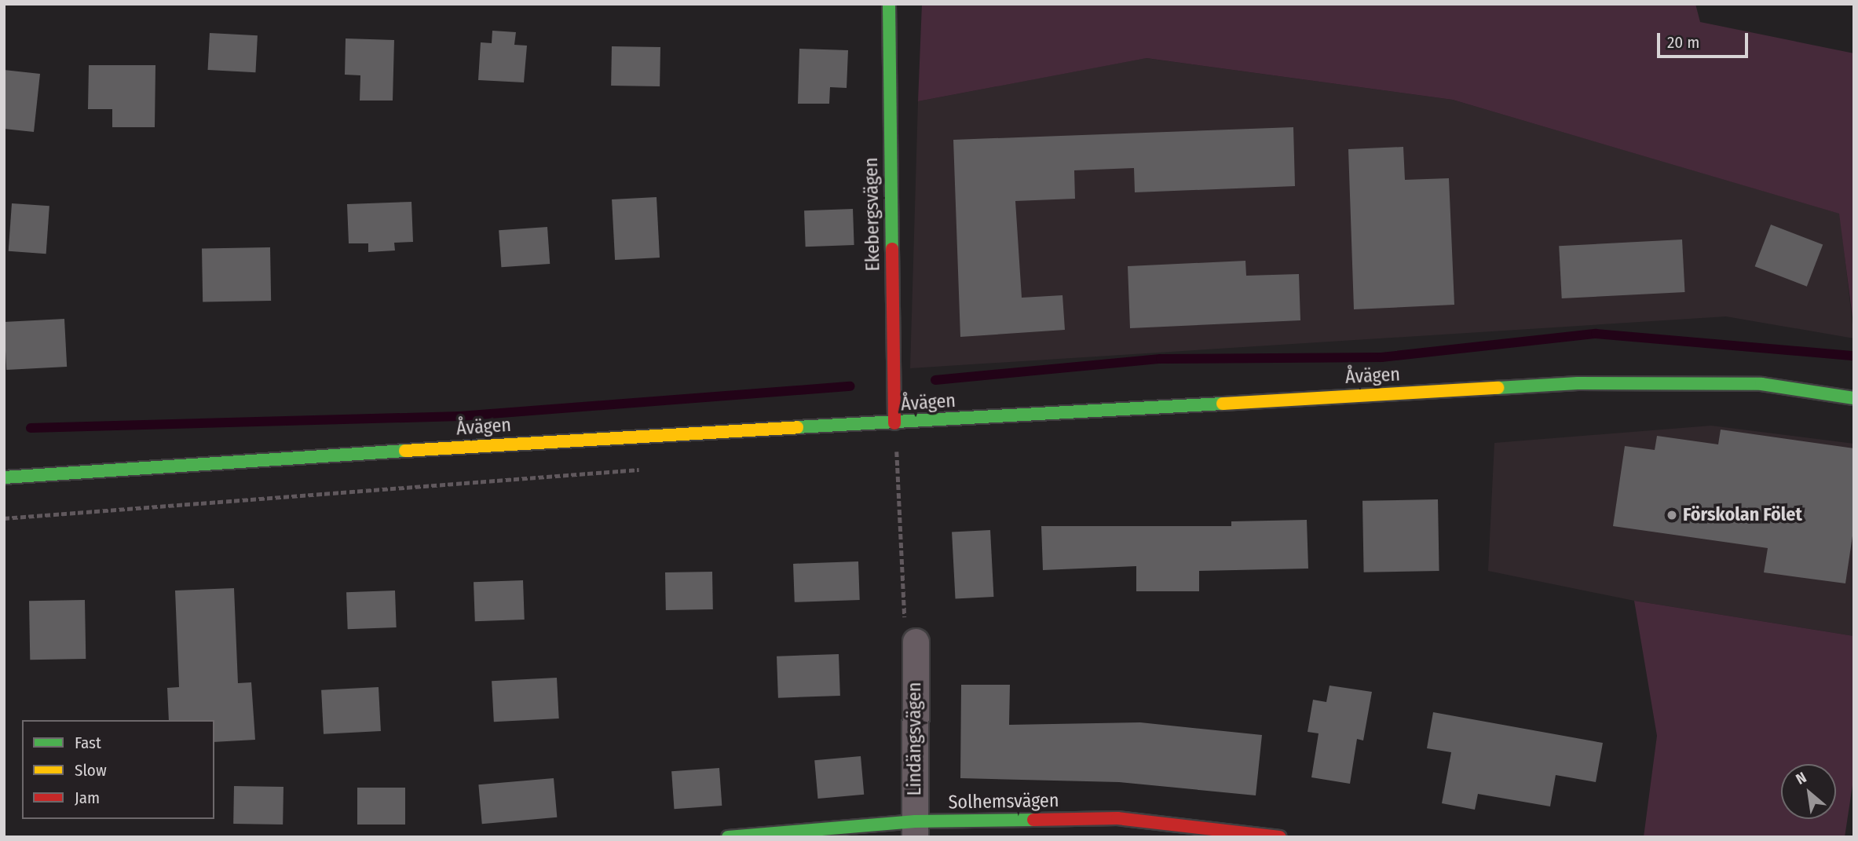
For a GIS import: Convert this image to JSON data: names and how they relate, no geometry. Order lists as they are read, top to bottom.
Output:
{
  "streets": {
    "street": [
      "Ekebergsvägen",
      "Åvägen",
      "Lindängsvägen",
      "Solhemsvägen"
    ]
  },
  "crossings": [
    ["Ekebergsvägen", "Åvägen"],
    ["Lindängsvägen", "Solhemsvägen"]
  ],
  "places": ["Förskolan Fölet"],
  "legend": ["Fast", "Slow", "Jam"],
  "scale_bar": "20 m",
  "north": "top left"
}
